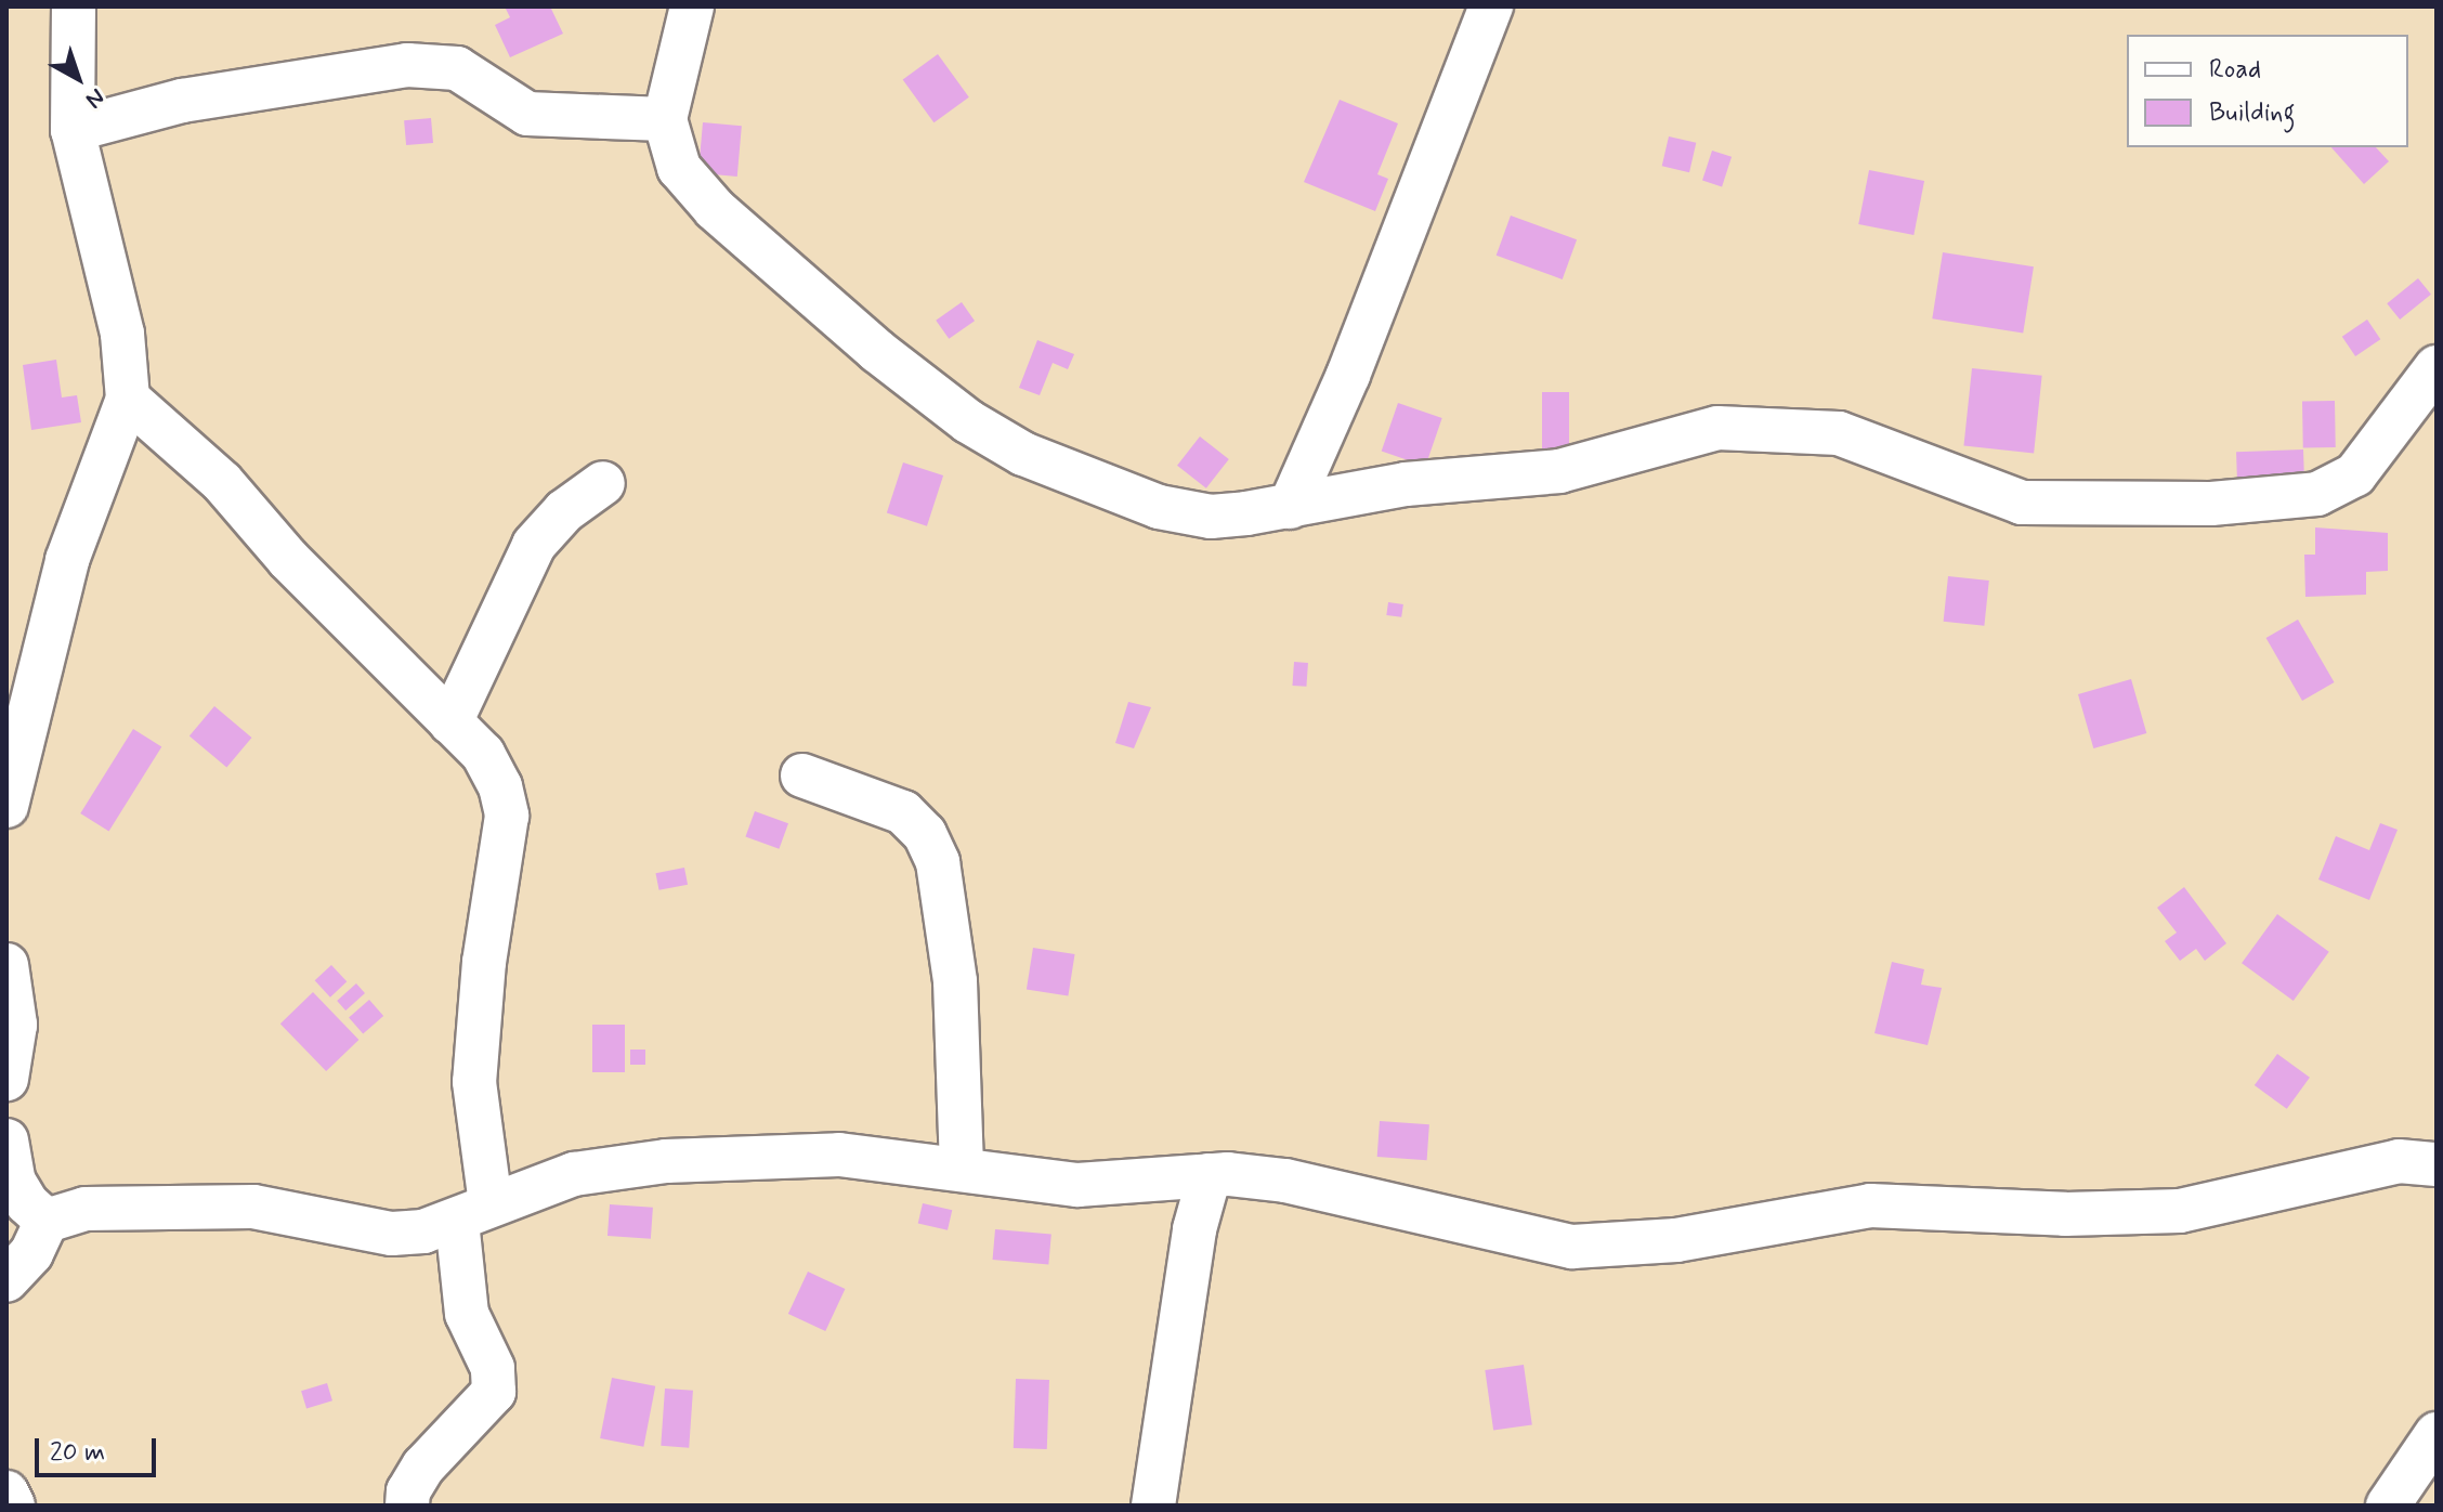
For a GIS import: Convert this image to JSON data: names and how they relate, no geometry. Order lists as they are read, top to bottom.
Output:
{
  "legend": ["Road", "Building"],
  "scale_bar": "20 m",
  "north": "bottom right"
}
